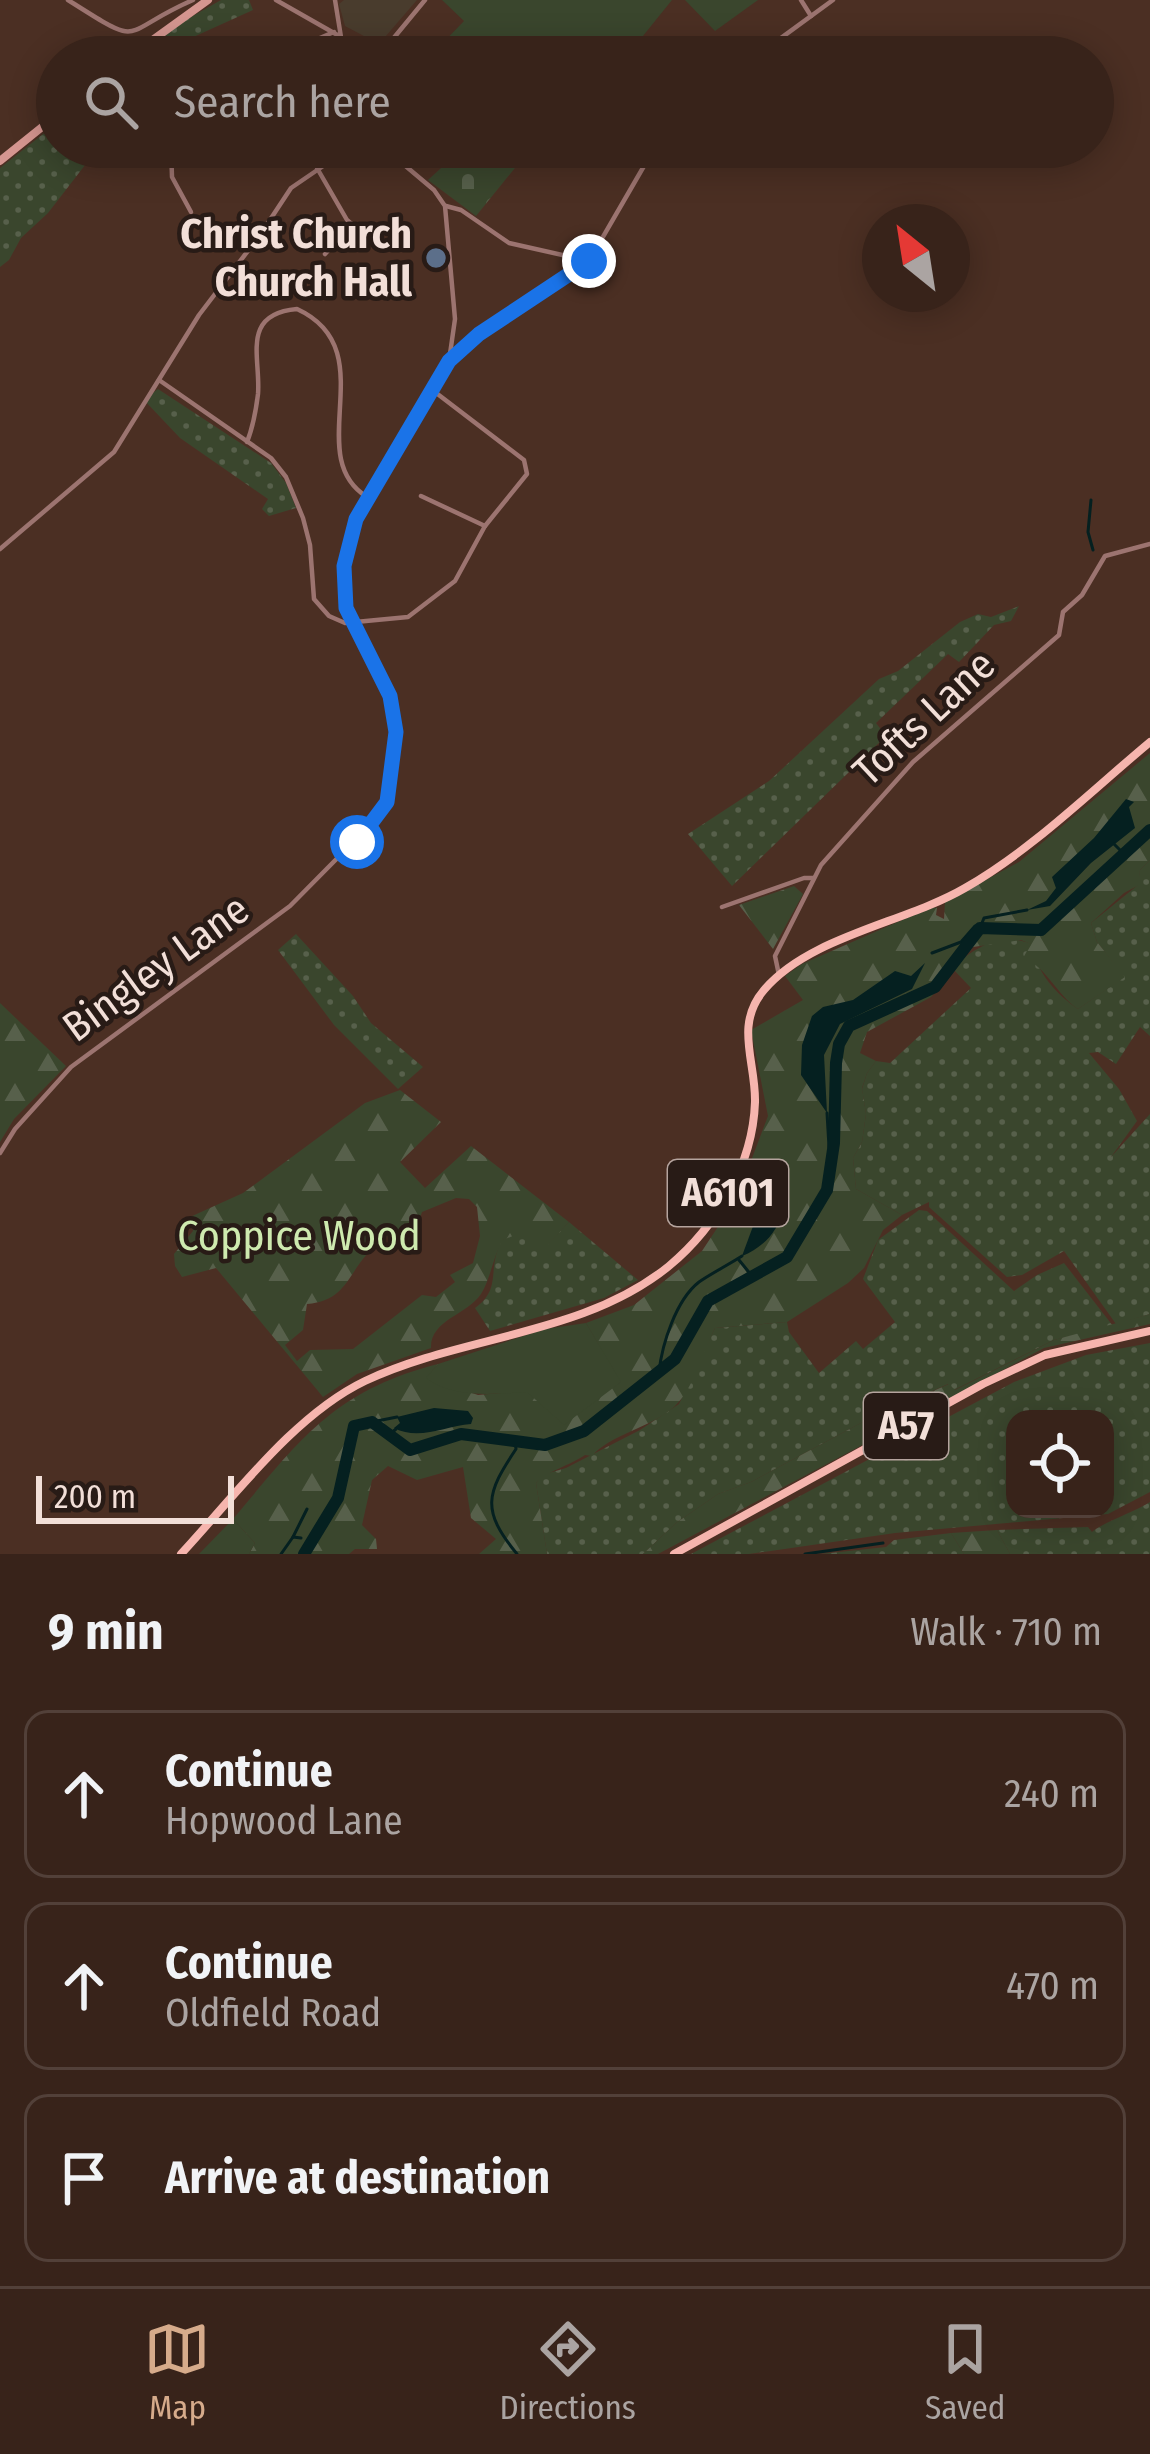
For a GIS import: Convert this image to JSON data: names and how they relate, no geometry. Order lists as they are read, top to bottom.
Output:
{
  "streets": {
    "main road": ["A6101", "A57"],
    "street": ["Tofts Lane", "Bingley Lane"]
  },
  "crossings": [
    ["Tofts Lane", "A6101"]
  ],
  "parks": ["Coppice Wood"],
  "places": ["Christ Church Church Hall"],
  "scale_bar": "200 m",
  "north": "top left",
  "page": {
    "search": "Search here",
    "scale": "200 m",
    "heading": ["9 min", "Walk · 710 m"],
    "list": [
      ["Continue", "Hopwood Lane", "240 m"],
      ["Continue", "Oldfield Road", "470 m"],
      "Arrive at destination"
    ],
    "nav": ["Map", "Directions", "Saved"]
  }
}
